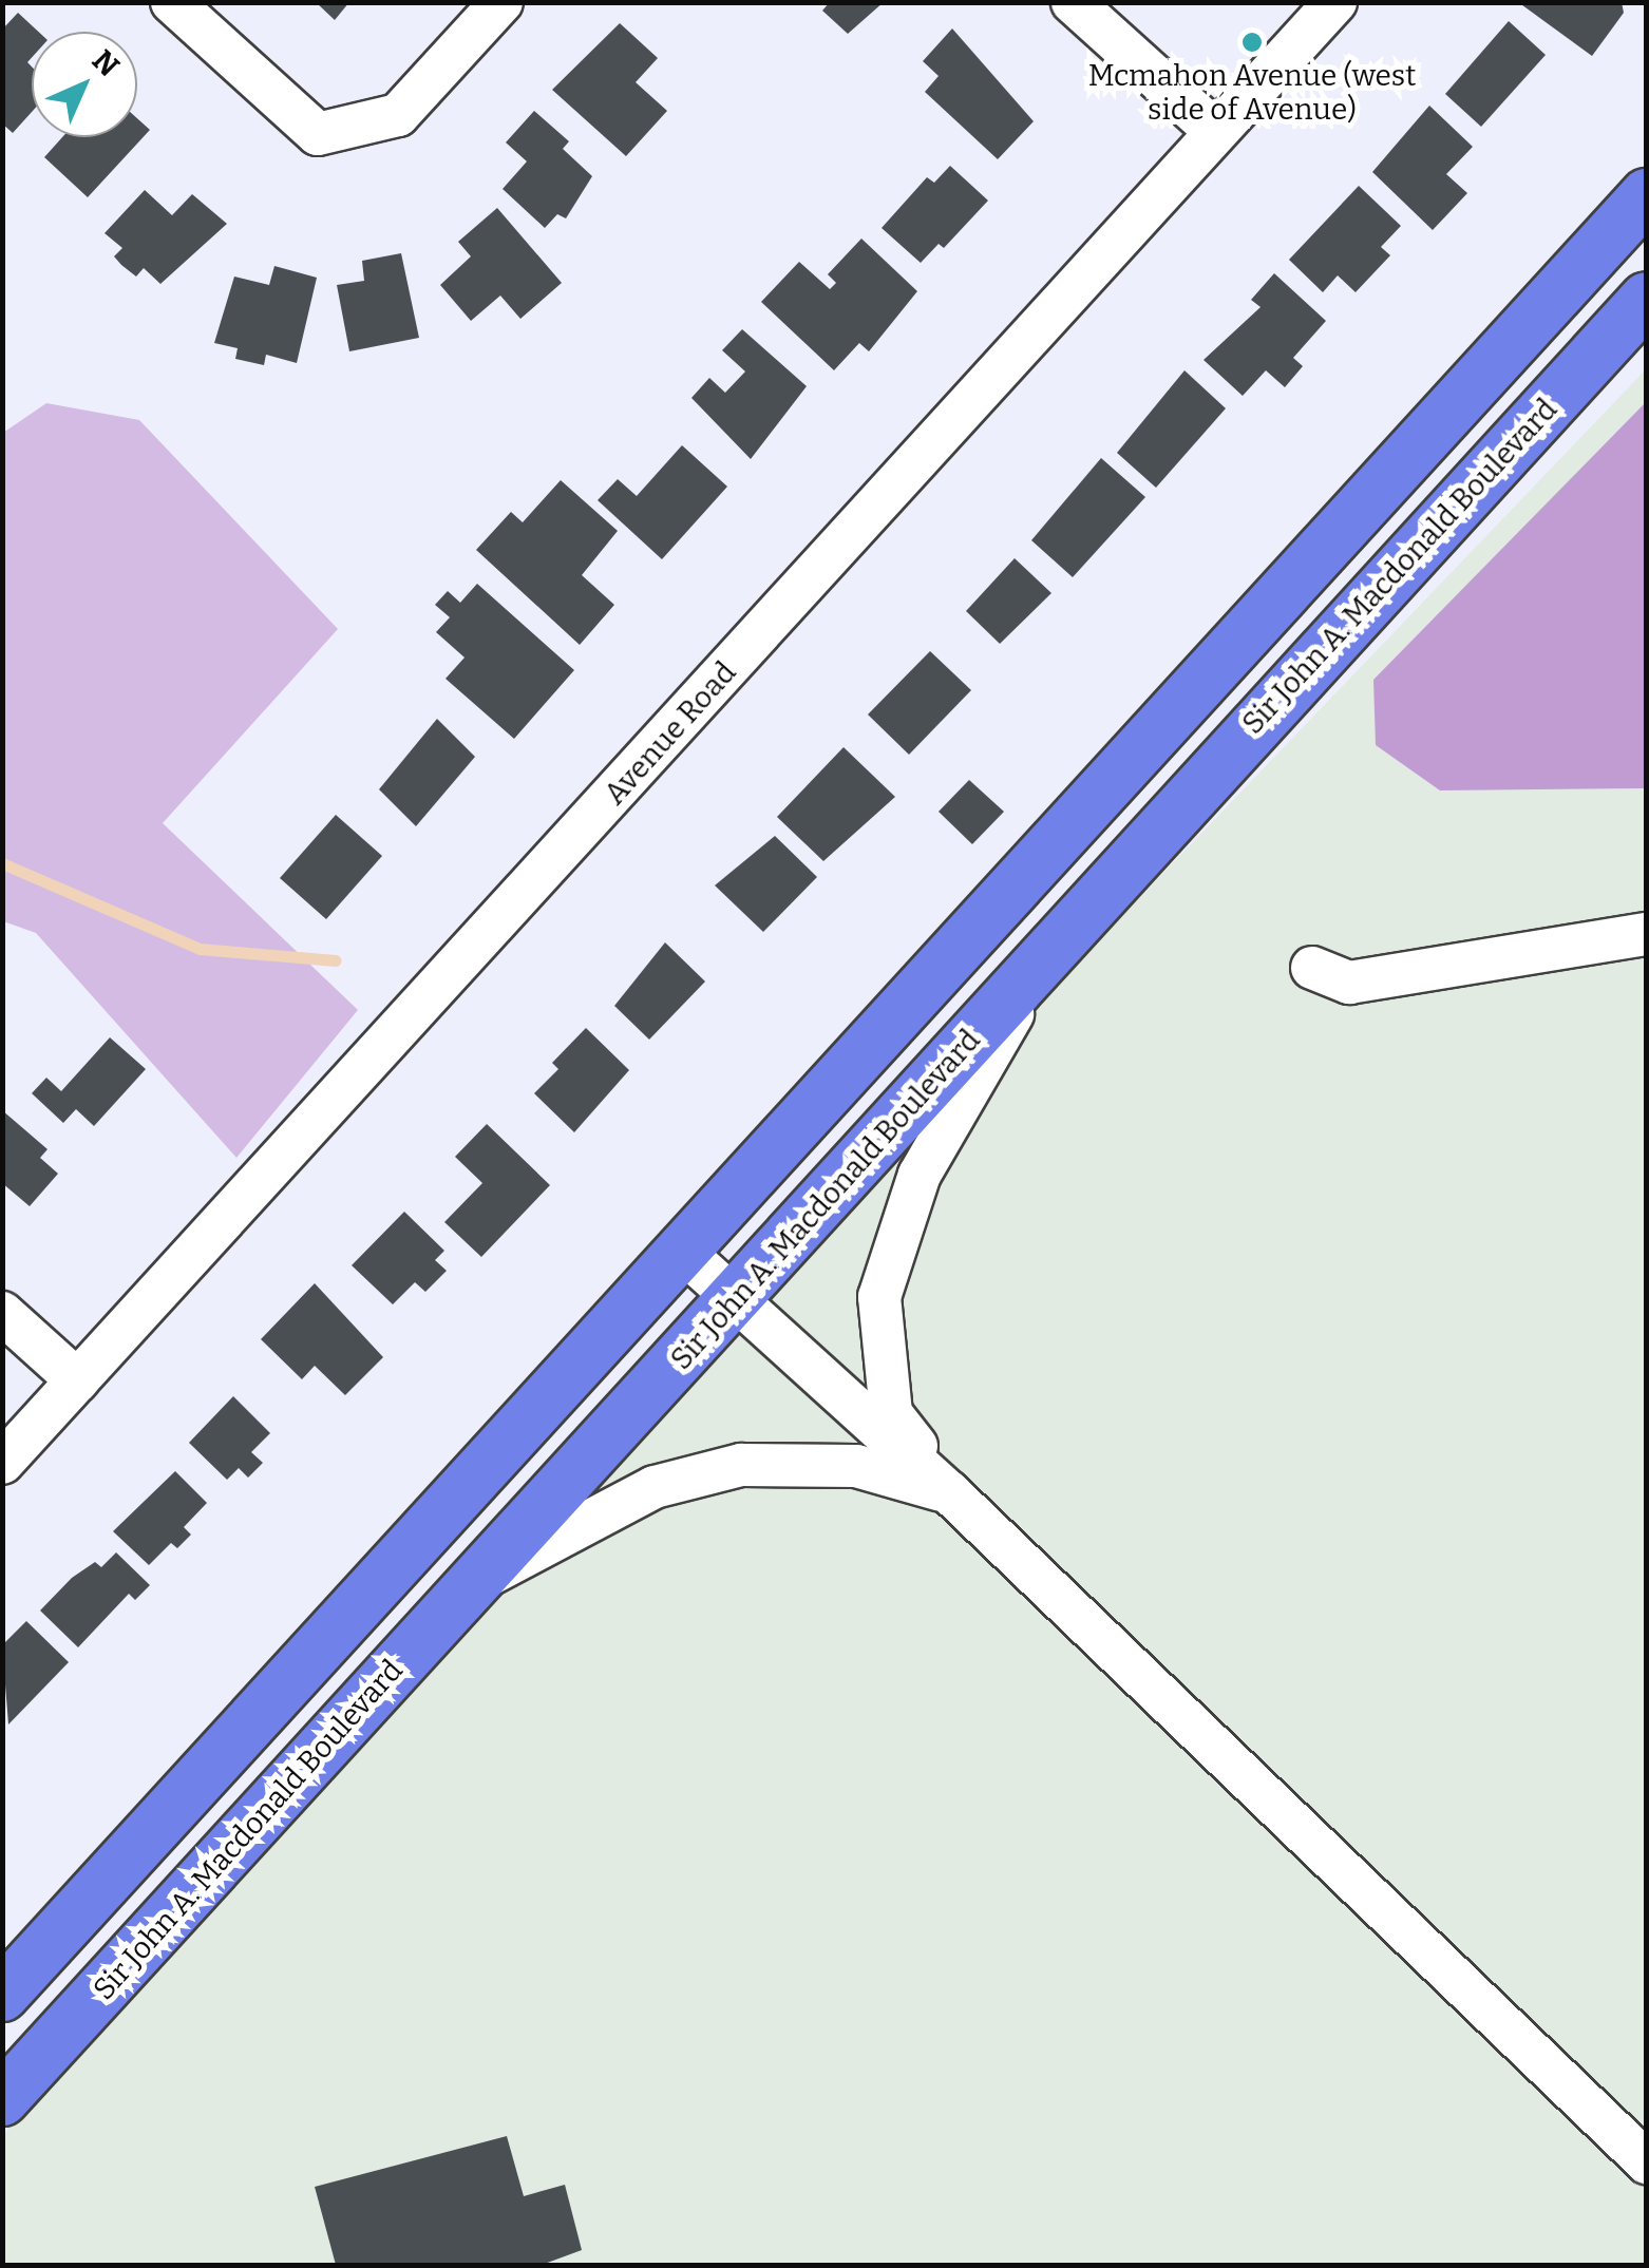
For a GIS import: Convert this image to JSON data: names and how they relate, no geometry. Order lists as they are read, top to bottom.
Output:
{
  "streets": {
    "main road": ["Sir John A. Macdonald Boulevard"],
    "street": ["Avenue Road"]
  },
  "places": ["Mcmahon Avenue (west side of Avenue)"],
  "north": "top right"
}
